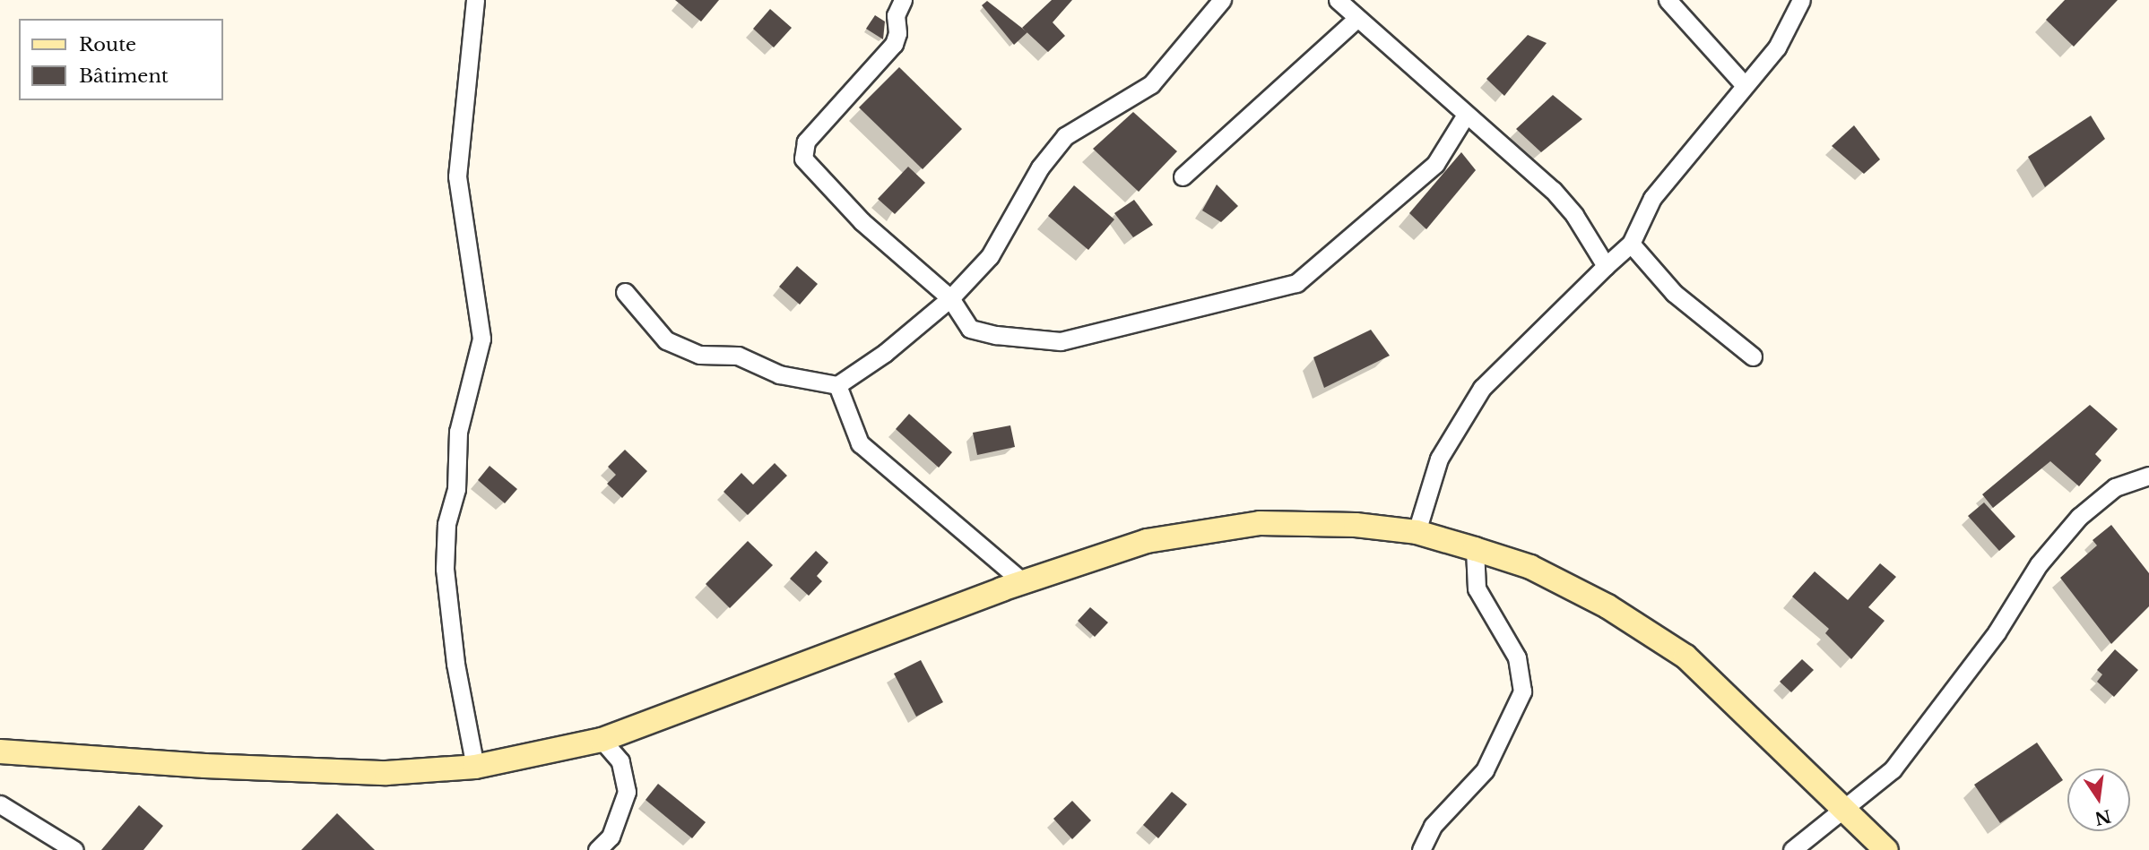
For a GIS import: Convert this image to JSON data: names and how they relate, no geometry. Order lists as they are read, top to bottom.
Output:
{
  "legend": ["Route", "Bâtiment"],
  "north": "bottom"
}
